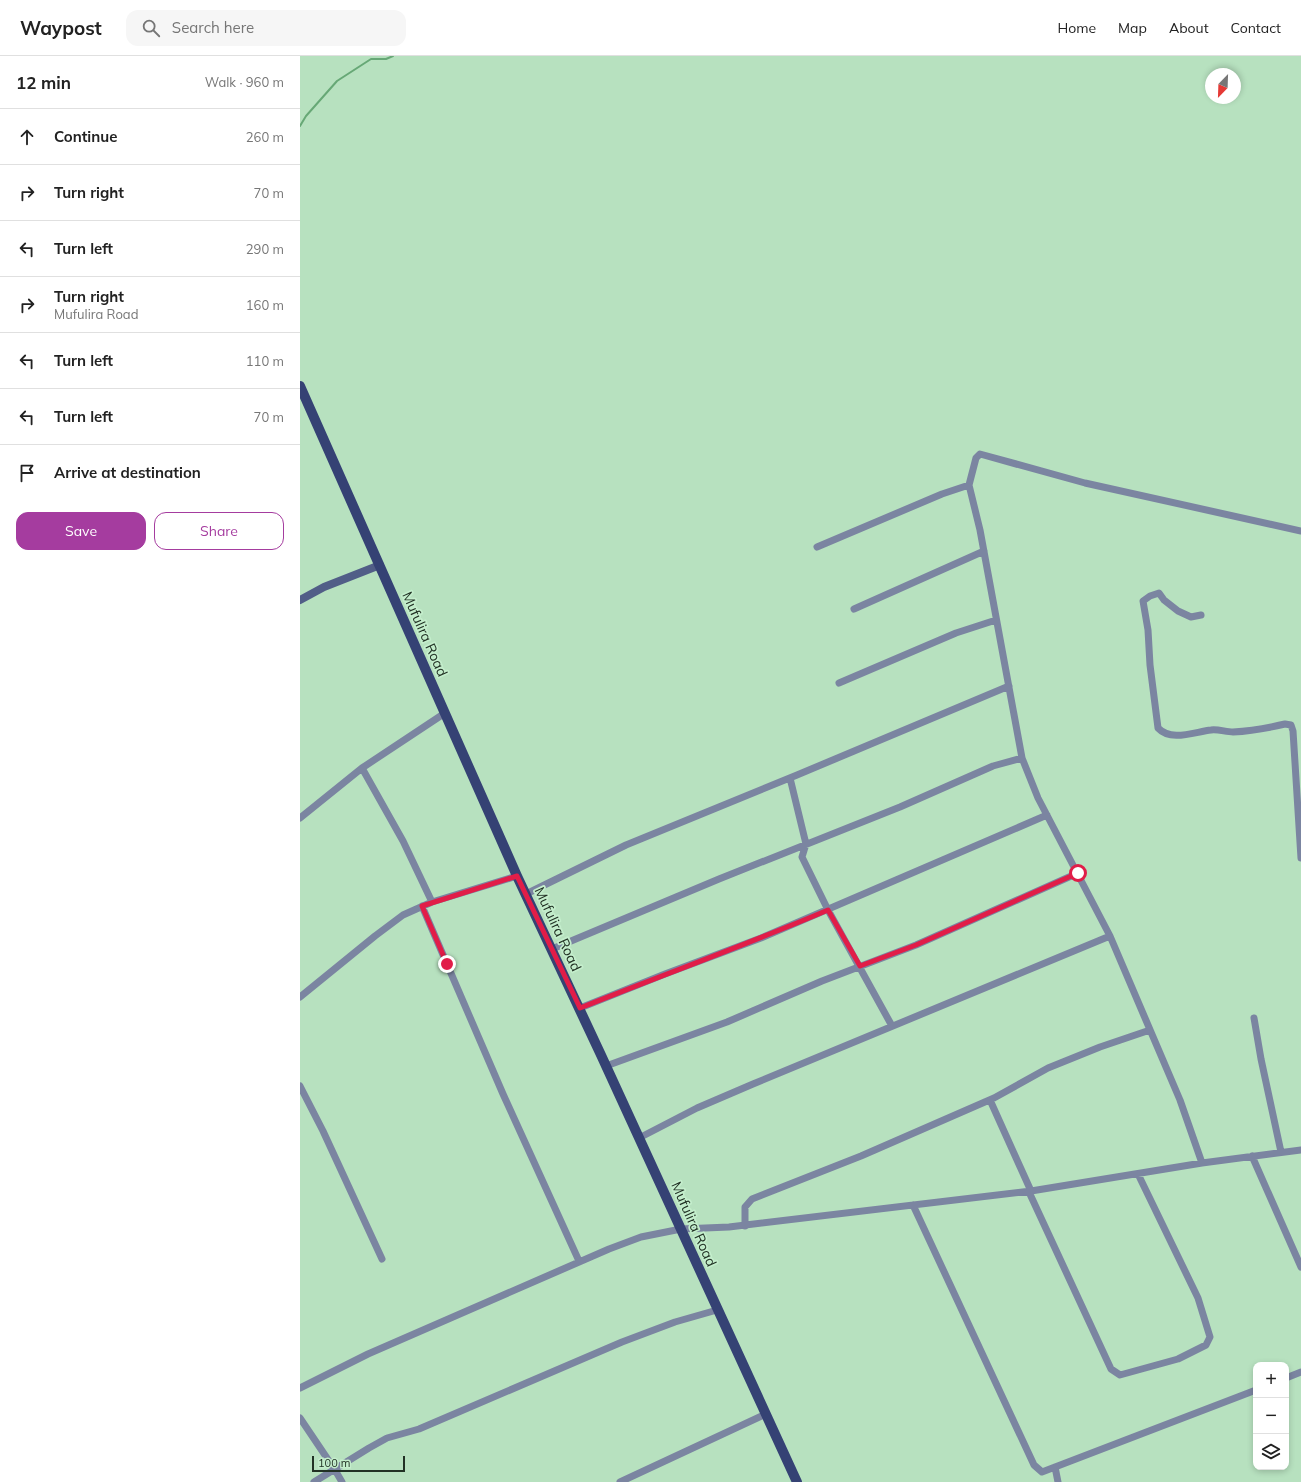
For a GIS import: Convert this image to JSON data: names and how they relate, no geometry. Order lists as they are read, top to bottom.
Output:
{
  "streets": {
    "main road": ["Mufulira Road"]
  },
  "scale_bar": "100 m",
  "north": "bottom left",
  "page": {
    "header": "Waypost",
    "search": "Search here",
    "nav": [
      "Home",
      "Map",
      "About",
      "Contact"
    ],
    "heading": ["12 min", "Walk · 960 m"],
    "list": [
      ["Continue", "260 m"],
      ["Turn right", "70 m"],
      ["Turn left", "290 m"],
      ["Turn right", "Mufulira Road", "160 m"],
      ["Turn left", "110 m"],
      ["Turn left", "70 m"],
      "Arrive at destination"
    ],
    "buttons": ["Save", "Share"],
    "map_buttons": ["+", "−"],
    "scale": "100 m"
  }
}
